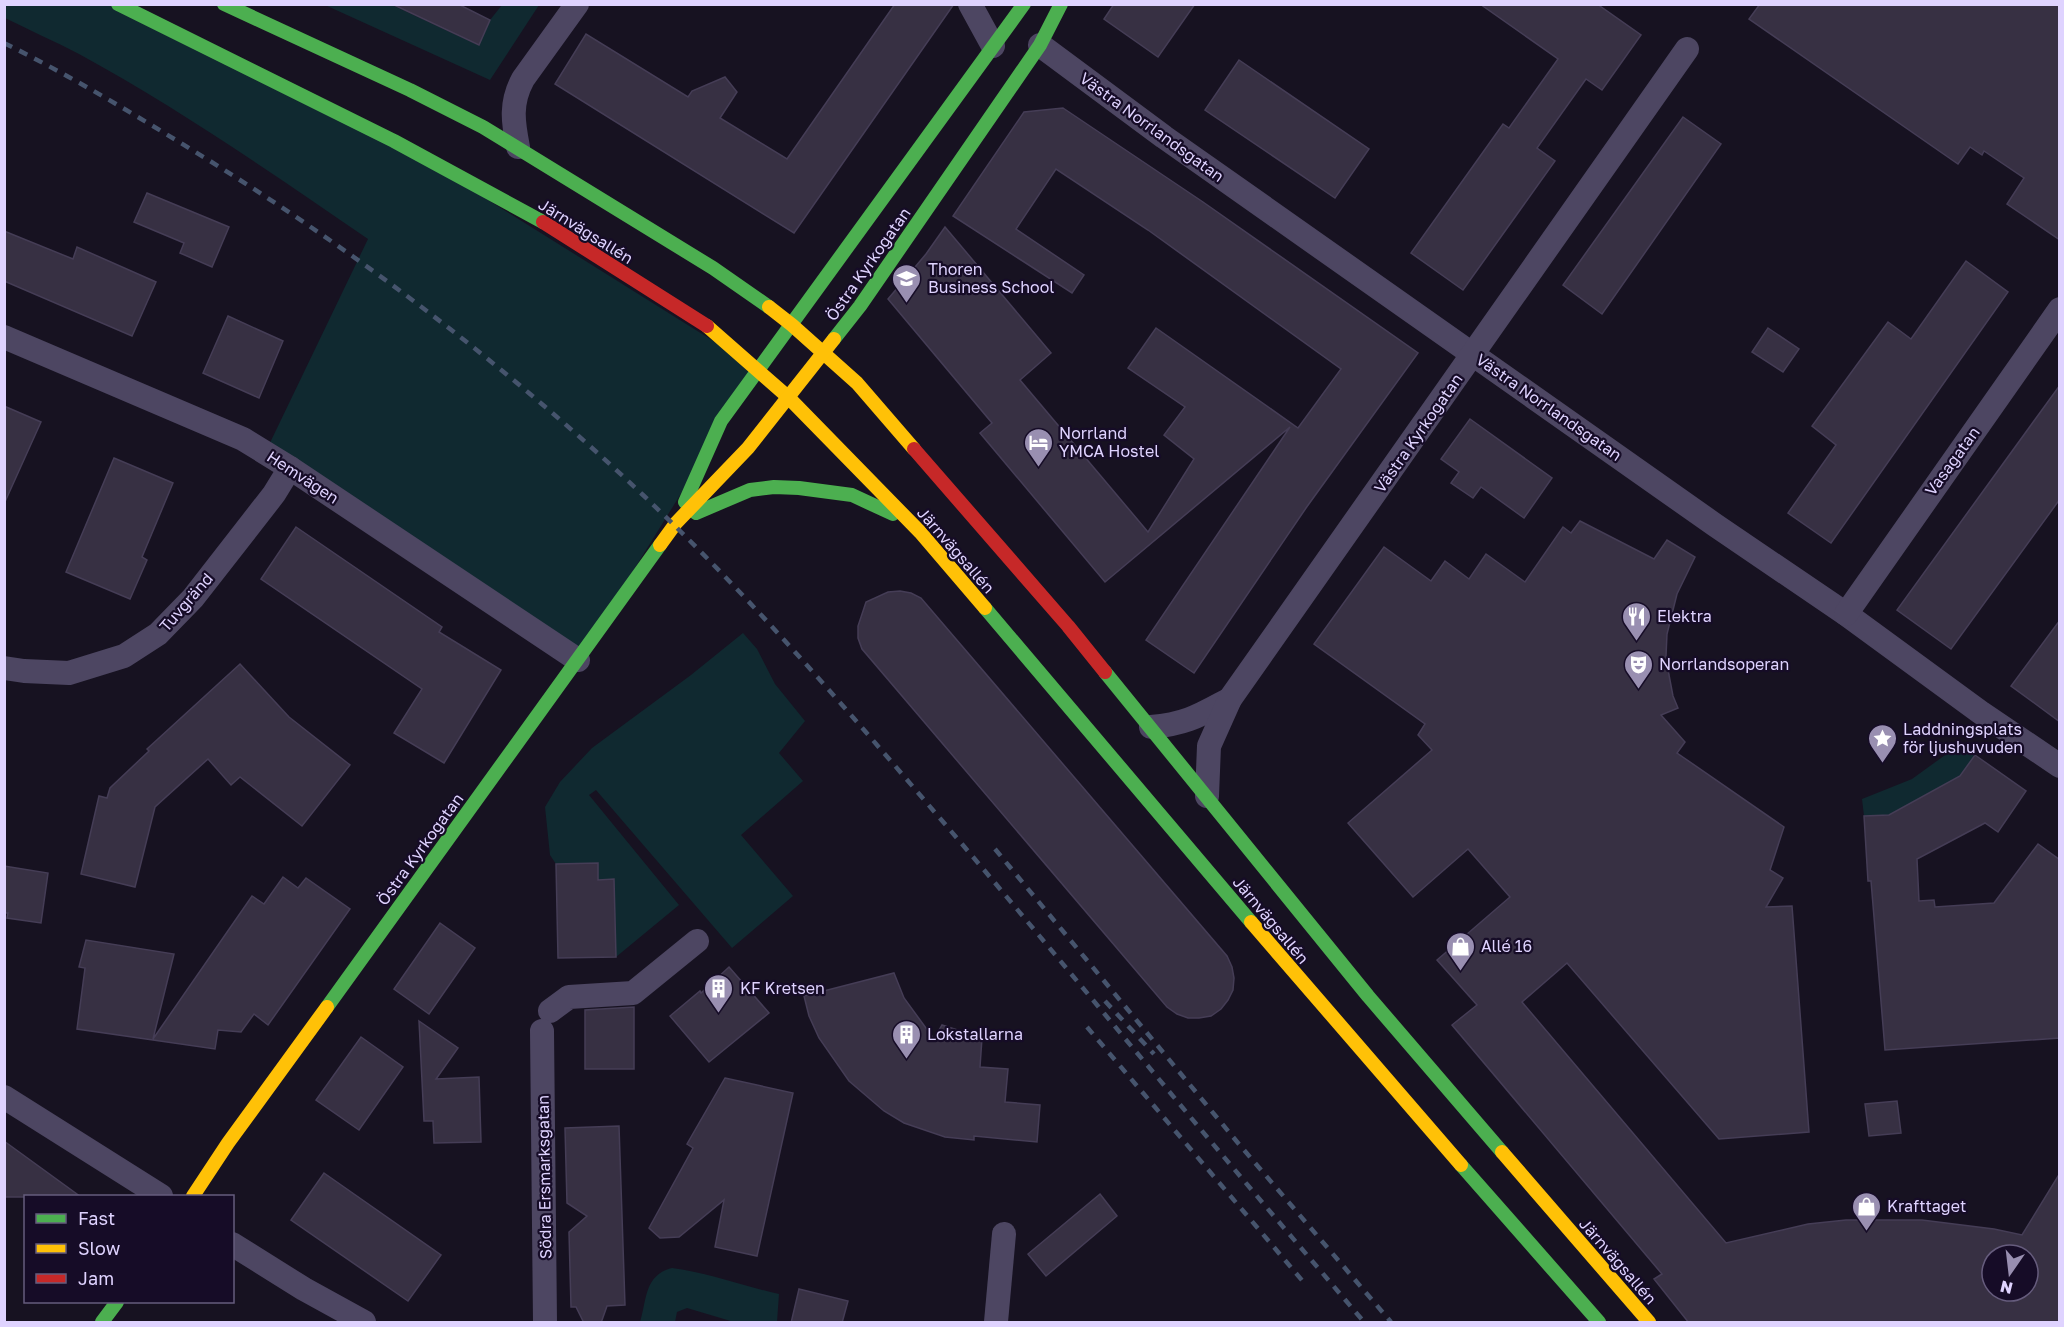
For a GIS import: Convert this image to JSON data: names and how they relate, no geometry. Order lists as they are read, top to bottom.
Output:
{
  "streets": {
    "main road": ["Järnvägsallén", "Östra Kyrkogatan"],
    "street": [
      "Västra Norrlandsgatan",
      "Västra Kyrkogatan",
      "Vasagatan",
      "Hemvägen",
      "Tuvgränd",
      "Södra Ersmarksgatan"
    ]
  },
  "crossings": [
    ["Västra Norrlandsgatan", "Östra Kyrkogatan"],
    ["Västra Norrlandsgatan", "Västra Kyrkogatan"],
    ["Västra Norrlandsgatan", "Vasagatan"],
    ["Järnvägsallén", "Östra Kyrkogatan"],
    ["Järnvägsallén", "Västra Kyrkogatan"],
    ["Östra Kyrkogatan", "Hemvägen"],
    ["Hemvägen", "Tuvgränd"]
  ],
  "places": {
    "school or university": ["Thoren Business School"],
    "hotel": ["Norrland YMCA Hostel"],
    "restaurant": ["Elektra"],
    "theatre": ["Norrlandsoperan"],
    "place": ["Laddningsplats för ljushuvuden"],
    "shop": ["Allé 16", "Krafttaget"],
    "building": ["KF Kretsen", "Lokstallarna"]
  },
  "legend": ["Fast", "Slow", "Jam"],
  "north": "bottom"
}
